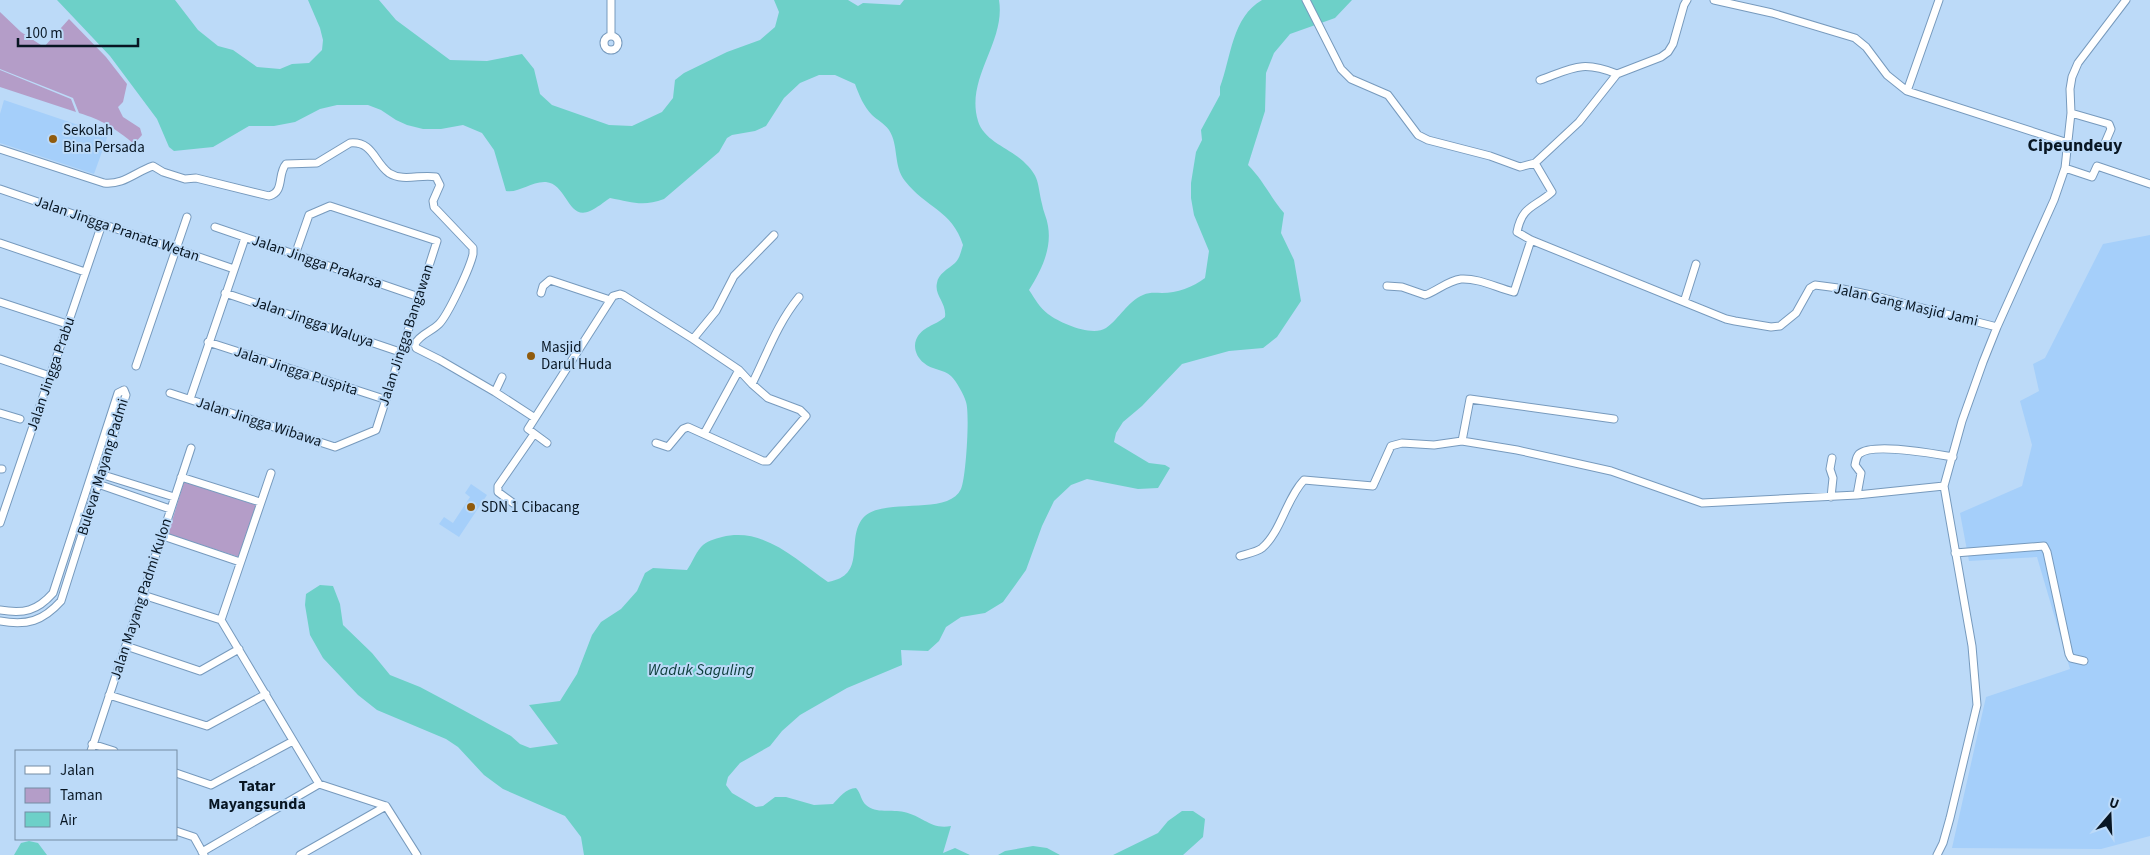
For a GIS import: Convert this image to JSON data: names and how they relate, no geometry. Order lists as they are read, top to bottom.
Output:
{
  "streets": {
    "street": [
      "Jalan Jingga Pranata Wetan",
      "Jalan Jingga Prakarsa",
      "Jalan Gang Masjid Jami",
      "Jalan Jingga Waluya",
      "Jalan Jingga Bangawan",
      "Jalan Jingga Puspita",
      "Jalan Jingga Prabu",
      "Jalan Jingga Wibawa",
      "Bulevar Mayang Padmi",
      "Jalan Mayang Padmi Kulon"
    ]
  },
  "crossings": [
    ["Jalan Jingga Pranata Wetan", "Jalan Jingga Prabu"],
    ["Jalan Jingga Prakarsa", "Jalan Jingga Bangawan"],
    ["Jalan Jingga Waluya", "Jalan Jingga Bangawan"],
    ["Jalan Jingga Bangawan", "Jalan Jingga Puspita"],
    ["Jalan Jingga Bangawan", "Jalan Jingga Wibawa"]
  ],
  "districts": ["Cipeundeuy", "Tatar Mayangsunda"],
  "water": ["Waduk Saguling"],
  "places": ["Sekolah Bina Persada", "Masjid Darul Huda", "SDN 1 Cibacang"],
  "legend": ["Jalan", "Taman", "Air"],
  "scale_bar": "100 m",
  "north": "top"
}
